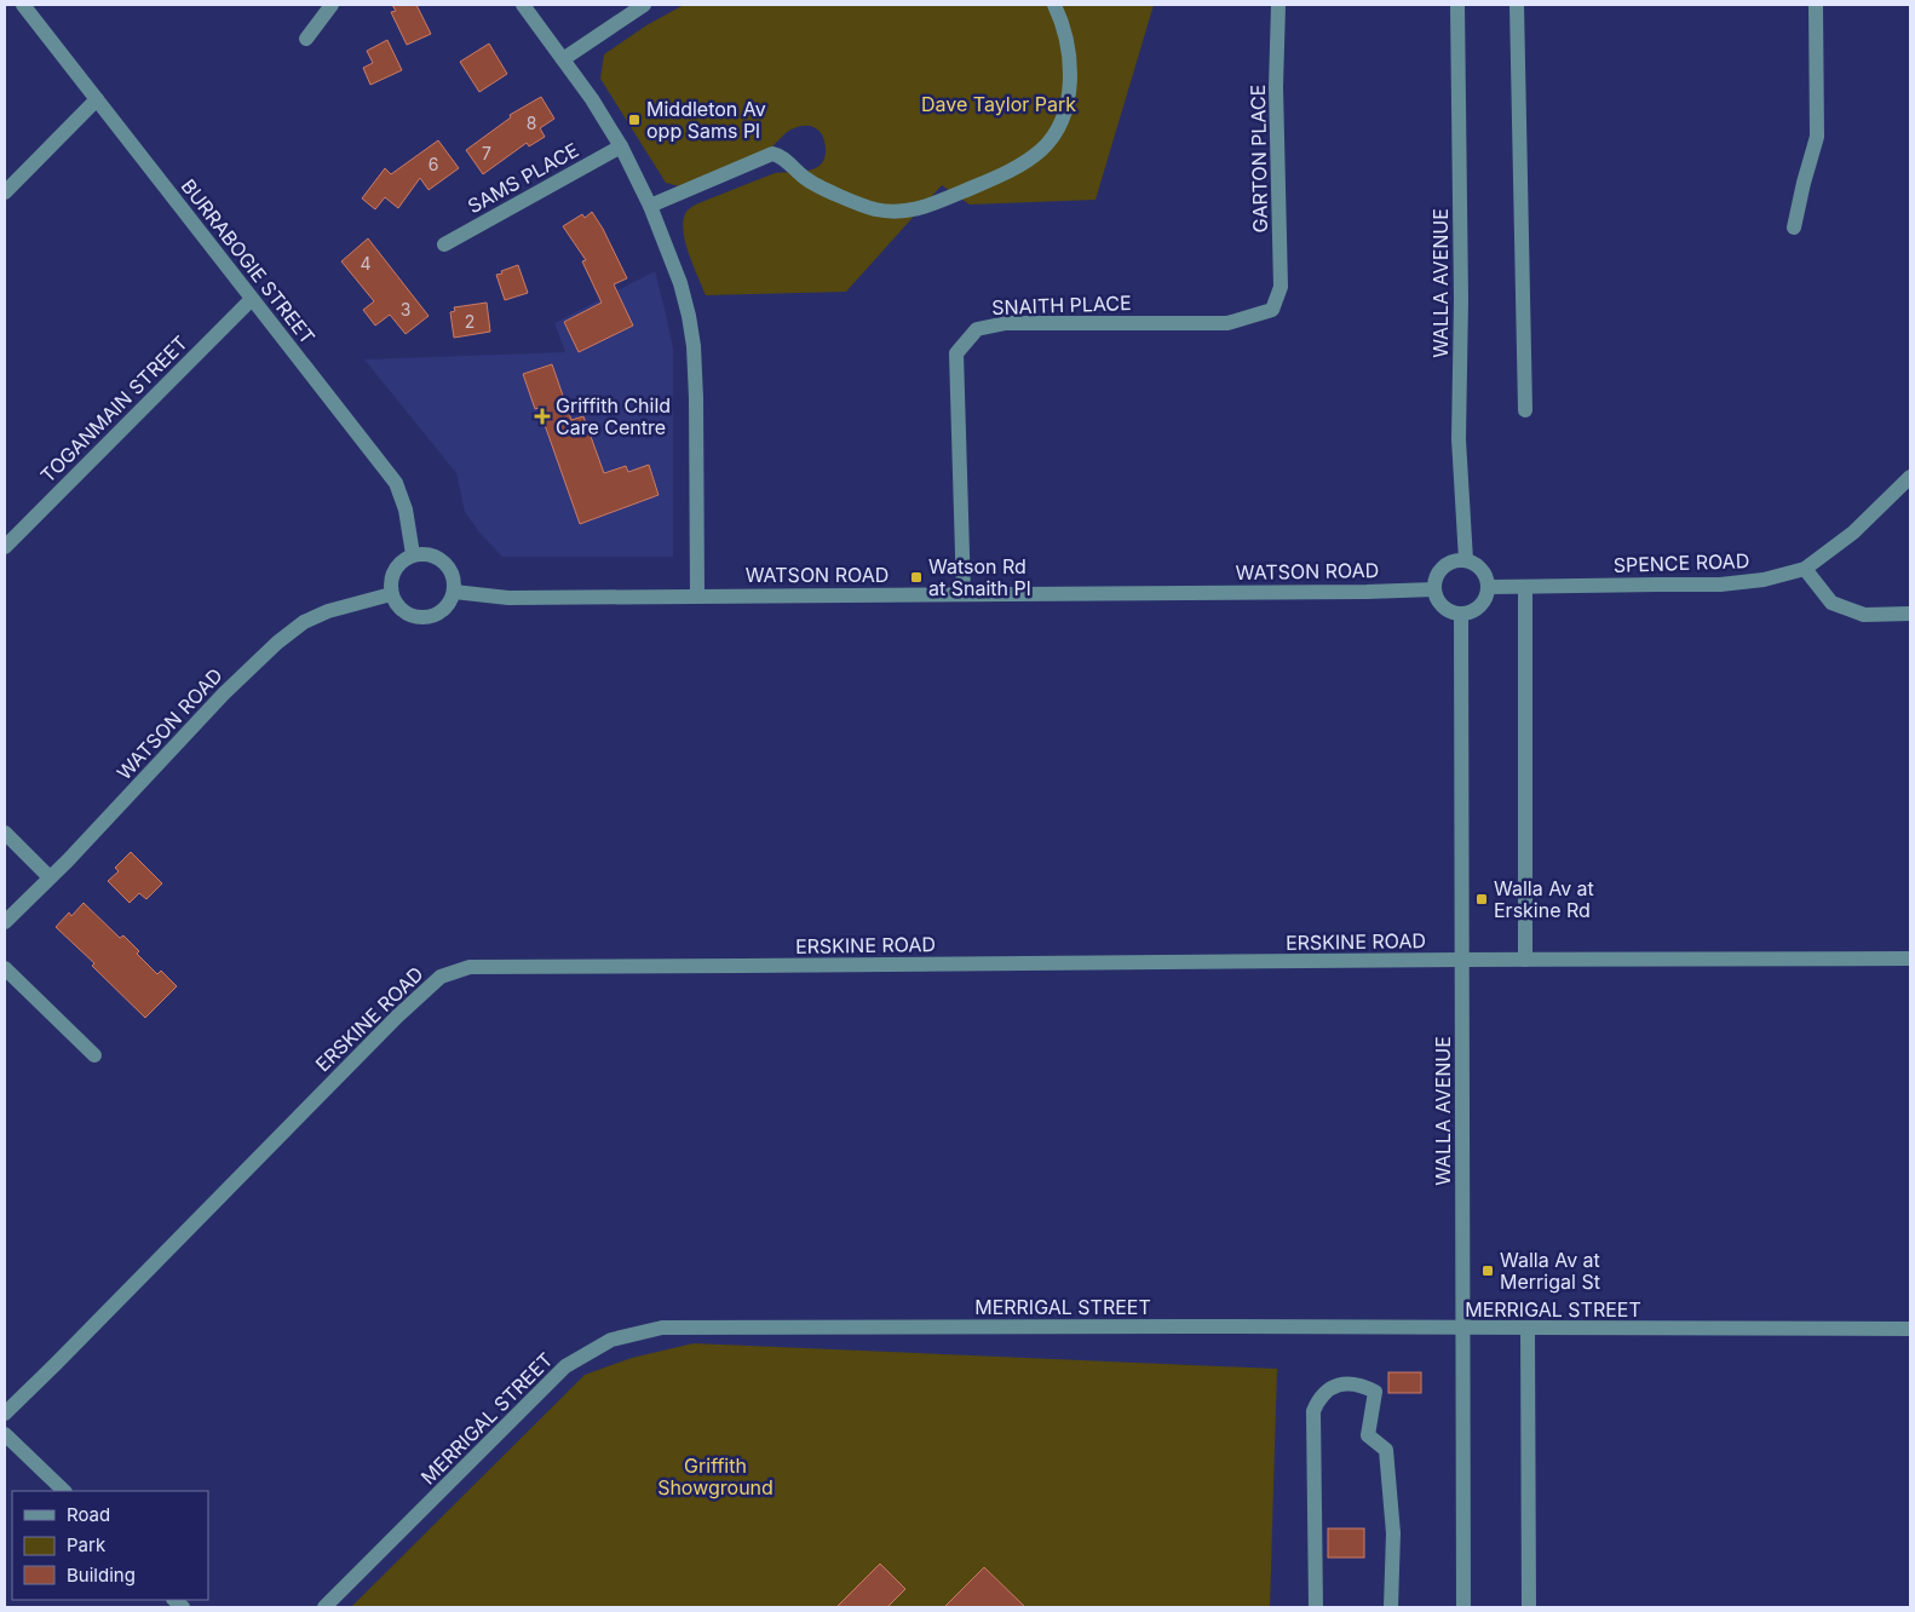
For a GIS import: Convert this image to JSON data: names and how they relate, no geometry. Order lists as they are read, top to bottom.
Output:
{
  "streets": {
    "street": [
      "GARTON PLACE",
      "SAMS PLACE",
      "BURRABOGIE STREET",
      "WALLA AVENUE",
      "SNAITH PLACE",
      "TOGANMAIN STREET",
      "SPENCE ROAD",
      "WATSON ROAD",
      "ERSKINE ROAD",
      "MERRIGAL STREET"
    ]
  },
  "crossings": [
    ["GARTON PLACE", "SNAITH PLACE"],
    ["BURRABOGIE STREET", "TOGANMAIN STREET"],
    ["BURRABOGIE STREET", "WATSON ROAD"],
    ["WALLA AVENUE", "SPENCE ROAD"],
    ["WALLA AVENUE", "WATSON ROAD"],
    ["WALLA AVENUE", "ERSKINE ROAD"],
    ["WALLA AVENUE", "MERRIGAL STREET"],
    ["SNAITH PLACE", "WATSON ROAD"],
    ["SPENCE ROAD", "WATSON ROAD"]
  ],
  "parks": ["Dave Taylor Park", "Griffith Showground"],
  "places": {
    "transit": [
      "Middleton Av opp Sams Pl",
      "Watson Rd at Snaith Pl",
      "Walla Av at Erskine Rd",
      "Walla Av at Merrigal St"
    ],
    "health": ["Griffith Child Care Centre"]
  },
  "house_numbers": [
    "8",
    "7",
    "6",
    "4",
    "3",
    "2"
  ],
  "legend": ["Road", "Park", "Building"]
}
